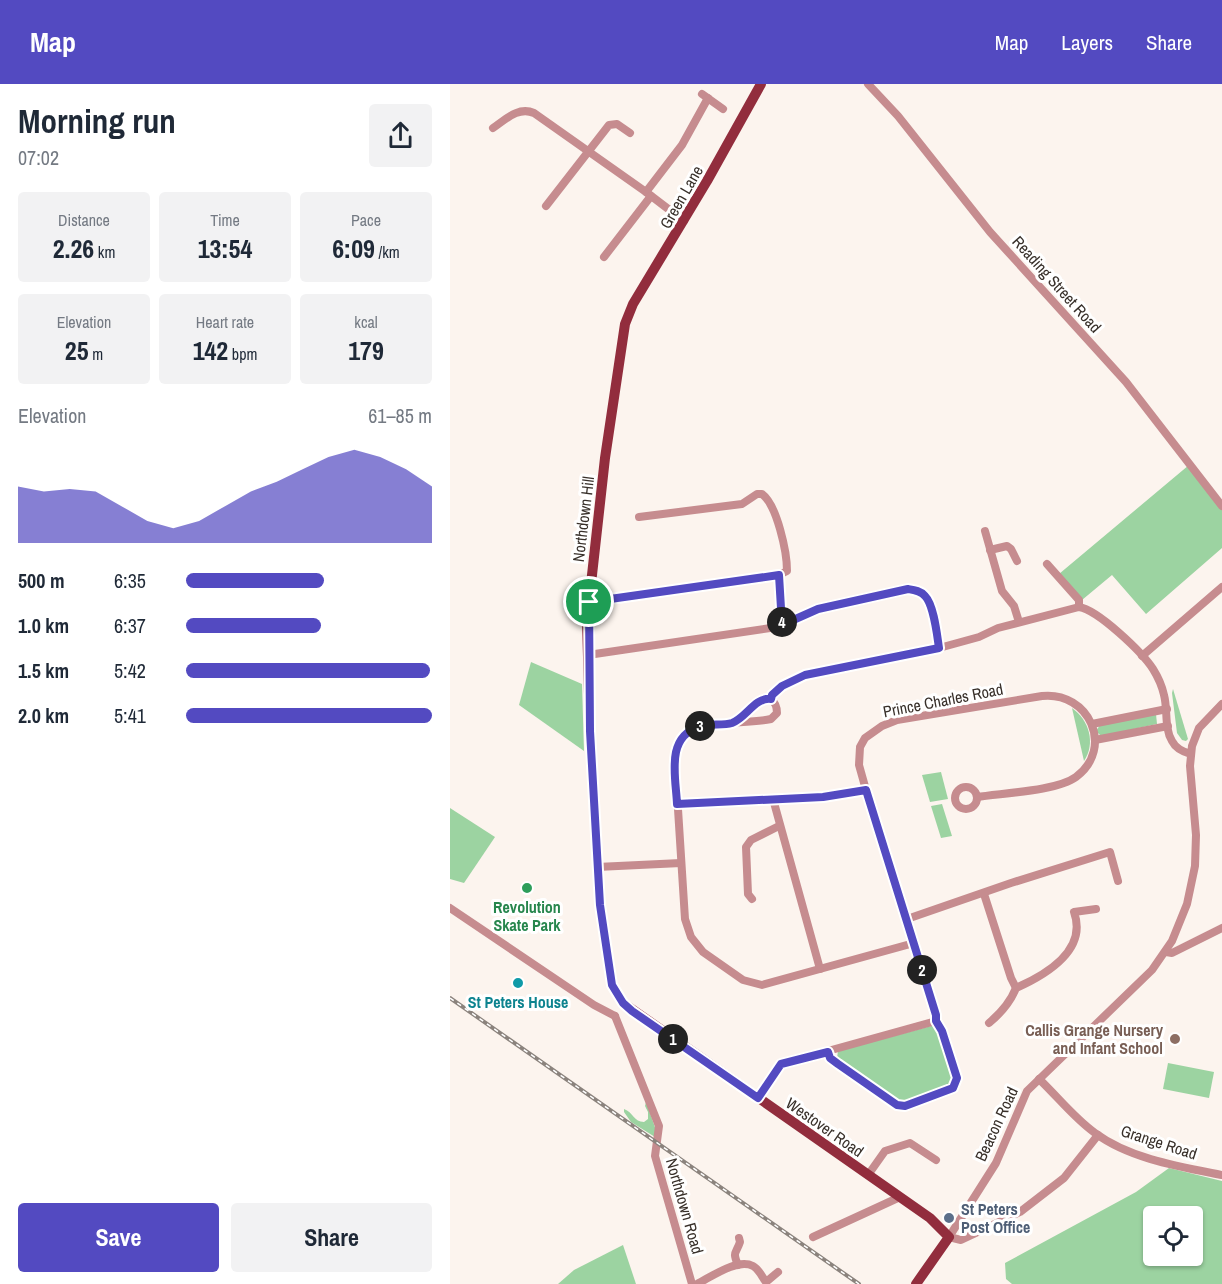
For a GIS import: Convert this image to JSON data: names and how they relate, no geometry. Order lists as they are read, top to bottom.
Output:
{
  "streets": {
    "main road": [
      "Green Lane",
      "Northdown Hill",
      "Beacon Road",
      "Westover Road"
    ],
    "street": [
      "Reading Street Road",
      "Prince Charles Road",
      "Grange Road",
      "Northdown Road"
    ]
  },
  "crossings": [
    ["Green Lane", "Northdown Hill"],
    ["Northdown Hill", "Westover Road"],
    ["Beacon Road", "Westover Road"],
    ["Beacon Road", "Grange Road"]
  ],
  "places": [
    "Revolution Skate Park",
    "St Peters House",
    "Callis Grange Nursery and Infant School",
    "St Peters Post Office"
  ],
  "page": {
    "header": "Map",
    "nav": ["Map", "Layers", "Share"],
    "heading": ["Morning run", "07:02"],
    "stats": [
      ["Distance", "2.26 km"],
      ["Time", "13:54"],
      ["Pace", "6:09 /km"],
      ["Elevation", "25 m"],
      ["Heart rate", "142 bpm"],
      ["kcal", "179"]
    ],
    "chart": ["Elevation", "61–85 m"],
    "list": [
      {
        "name": "500 m",
        "note": "6:35"
      },
      {
        "name": "1.0 km",
        "note": "6:37"
      },
      {
        "name": "1.5 km",
        "note": "5:42"
      },
      {
        "name": "2.0 km",
        "note": "5:41"
      }
    ],
    "pins": [
      "4",
      "3",
      "2",
      "1"
    ],
    "buttons": ["Save", "Share"]
  }
}
